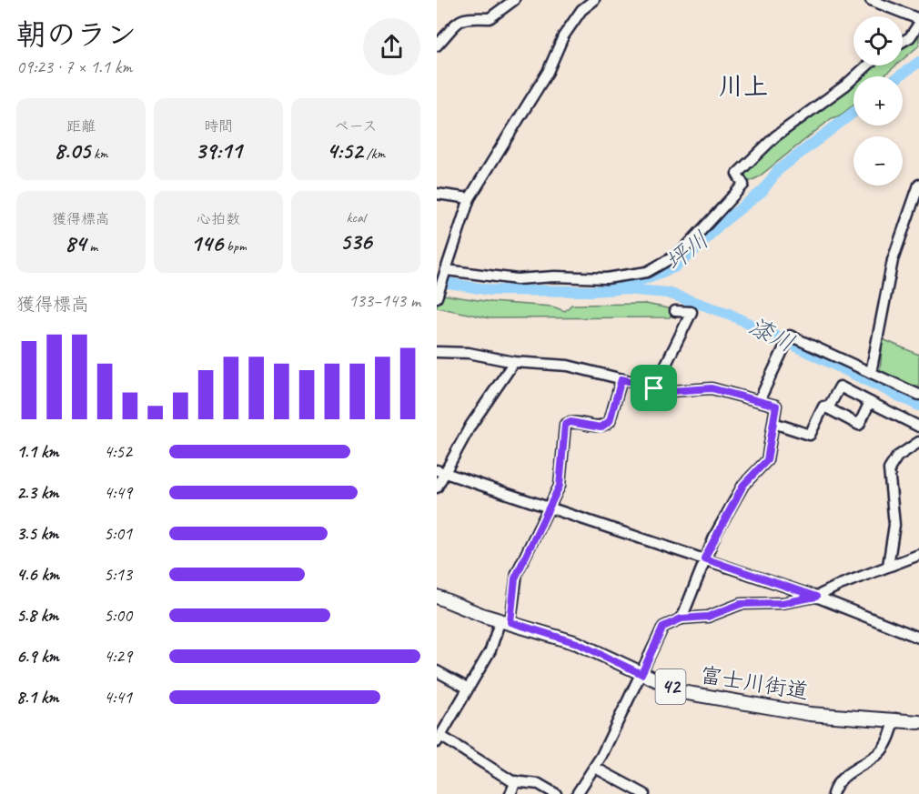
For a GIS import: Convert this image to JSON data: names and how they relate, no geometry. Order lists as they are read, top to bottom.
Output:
{
  "streets": {
    "main road": ["富士川街道", "42"]
  },
  "districts": ["川上"],
  "water": ["坪川", "漆川"],
  "page": {
    "heading": ["朝のラン", "09:23 · 7 × 1.1 km"],
    "map_buttons": ["+", "−"],
    "stats": [
      ["距離", "8.05 km"],
      ["時間", "39:11"],
      ["ペース", "4:52 /km"],
      ["獲得標高", "84 m"],
      ["心拍数", "146 bpm"],
      ["kcal", "536"]
    ],
    "chart": ["獲得標高", "133–143 m"],
    "list": [
      {
        "name": "1.1 km",
        "note": "4:52"
      },
      {
        "name": "2.3 km",
        "note": "4:49"
      },
      {
        "name": "3.5 km",
        "note": "5:01"
      },
      {
        "name": "4.6 km",
        "note": "5:13"
      },
      {
        "name": "5.8 km",
        "note": "5:00"
      },
      {
        "name": "6.9 km",
        "note": "4:29"
      },
      {
        "name": "8.1 km",
        "note": "4:41"
      }
    ]
  }
}
